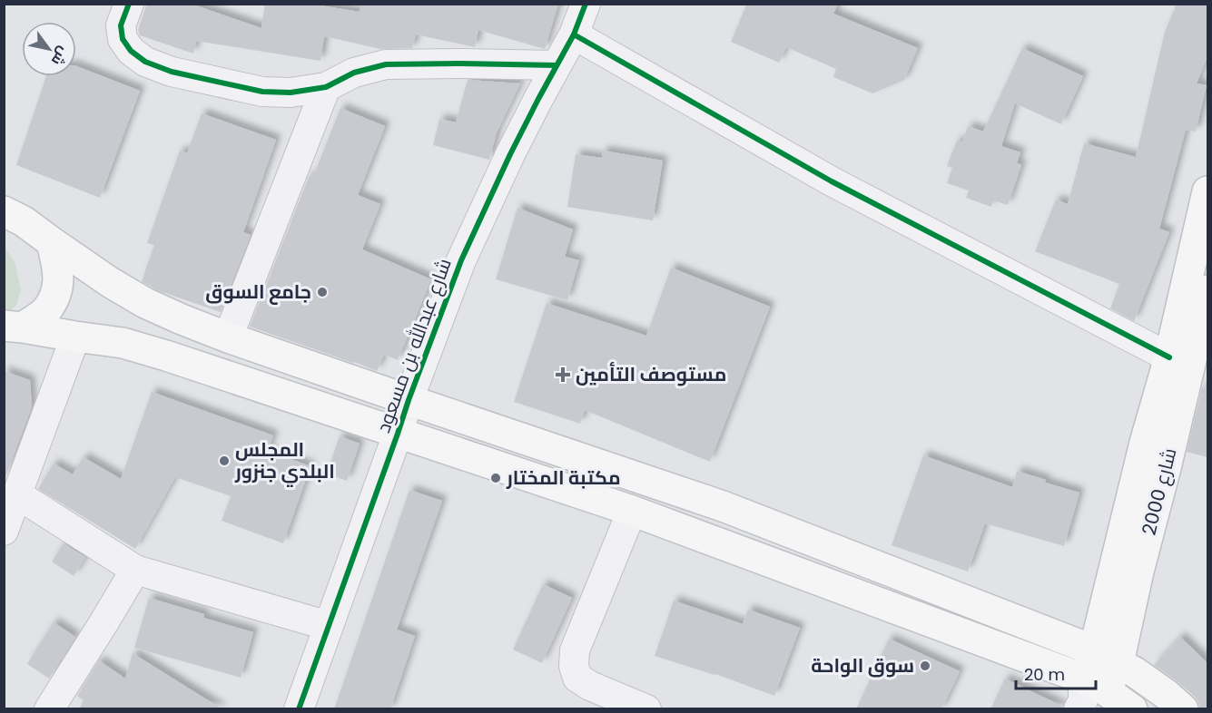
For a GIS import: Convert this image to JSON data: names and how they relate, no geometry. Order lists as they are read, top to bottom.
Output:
{
  "streets": {
    "main road": ["شارع 2000"],
    "street": ["شارع عبدالله بن مسعود"]
  },
  "places": {
    "other": [
      "جامع السوق",
      "المجلس البلدي جنزور",
      "مكتبة المختار",
      "سوق الواحة"
    ],
    "health": ["مستوصف التأمين"]
  },
  "scale_bar": "20 m",
  "north": "bottom right"
}
